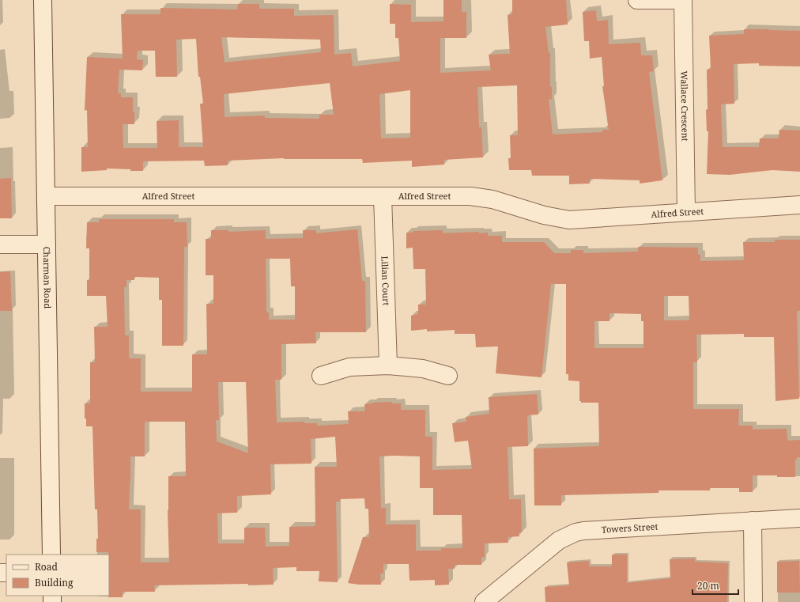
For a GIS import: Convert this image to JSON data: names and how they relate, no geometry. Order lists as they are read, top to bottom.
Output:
{
  "streets": {
    "street": [
      "Wallace Crescent",
      "Alfred Street",
      "Charman Road",
      "Lilian Court",
      "Towers Street"
    ]
  },
  "crossings": [
    ["Wallace Crescent", "Alfred Street"],
    ["Alfred Street", "Charman Road"],
    ["Alfred Street", "Lilian Court"]
  ],
  "legend": ["Road", "Building"],
  "scale_bar": "20 m"
}
